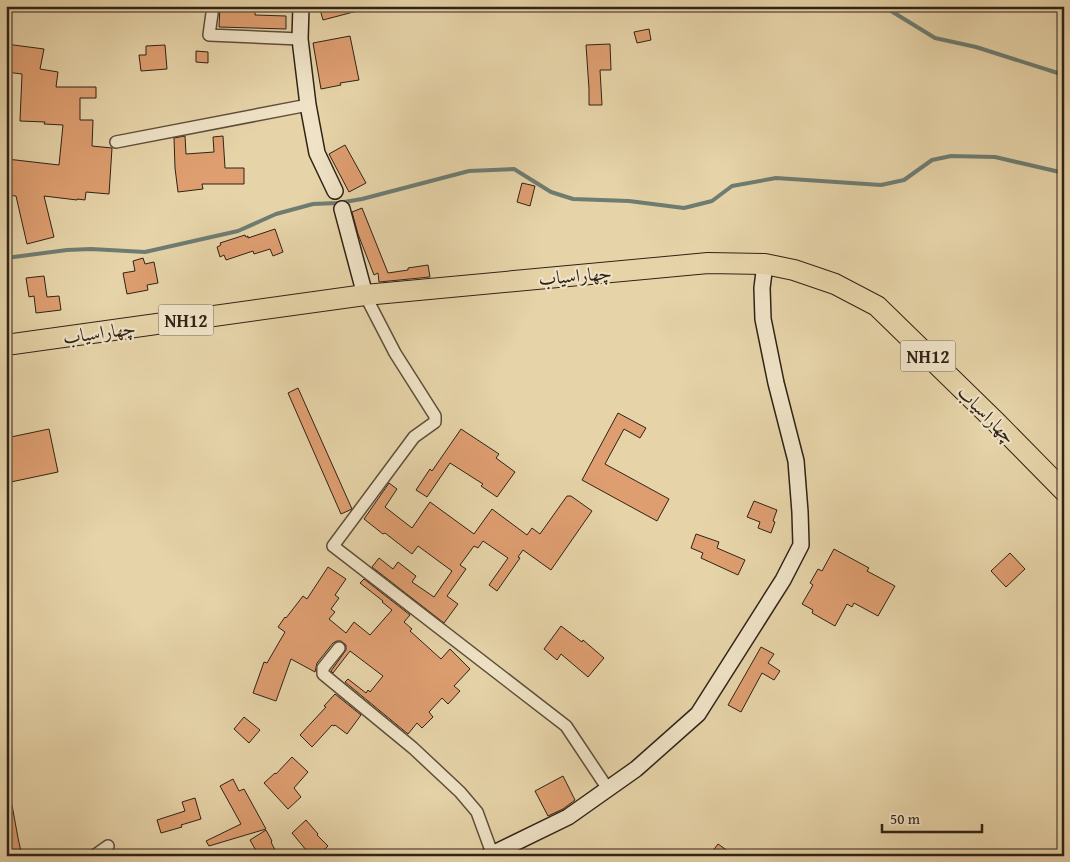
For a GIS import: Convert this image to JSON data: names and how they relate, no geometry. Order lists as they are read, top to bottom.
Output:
{
  "streets": {
    "highway": ["چهاراسیاب", "NH12"]
  },
  "scale_bar": "50 m"
}
